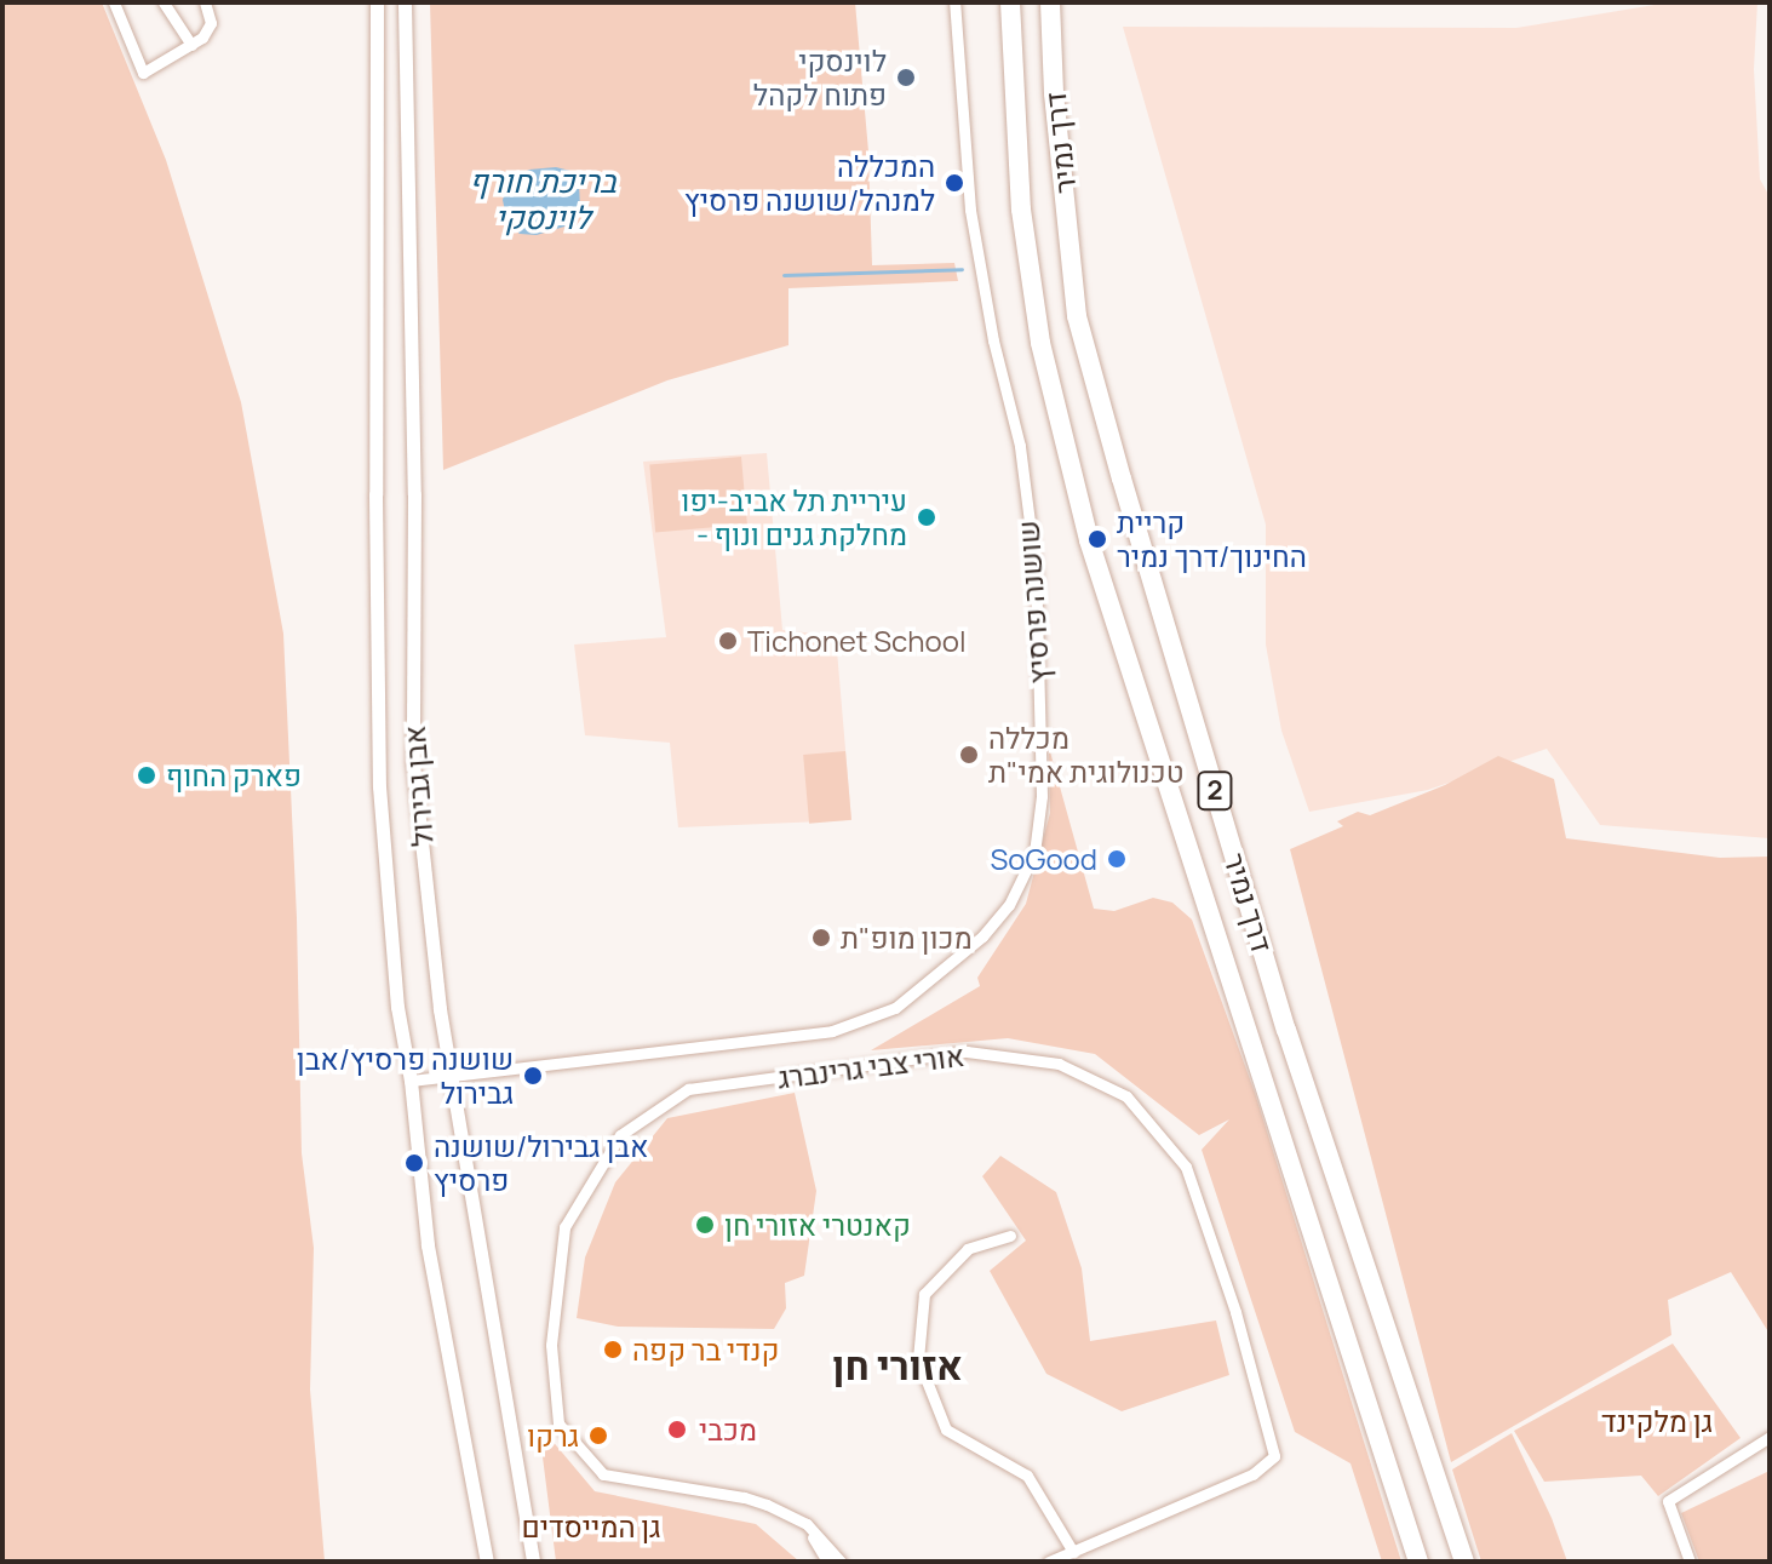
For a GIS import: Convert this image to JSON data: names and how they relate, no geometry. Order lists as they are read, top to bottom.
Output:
{
  "streets": {
    "highway": ["דרך נמיר", "2"],
    "street": ["שושנה פרסיץ", "אבן גבירול", "אורי צבי גרינברג"]
  },
  "crossings": [
    ["שושנה פרסיץ", "אבן גבירול"]
  ],
  "districts": ["אזורי חן"],
  "water": ["בריכת חורף לוינסקי"],
  "parks": ["גן מלקינד", "גן המייסדים"],
  "places": [
    "לוינסקי פתוח לקהל",
    "המכללה למנהל/שושנה פרסיץ",
    "עיריית תל אביב-יפו - מחלקת גנים ונוף",
    "קריית החינוך/דרך נמיר",
    "Tichonet School",
    "מכללה טכנולוגית אמי\"ת",
    "פארק החוף",
    "SoGood",
    "מכון מופ\"ת",
    "שושנה פרסיץ/אבן גבירול",
    "אבן גבירול/שושנה פרסיץ",
    "קאנטרי אזורי חן",
    "קנדי בר קפה",
    "מכבי",
    "גרקו"
  ]
}
